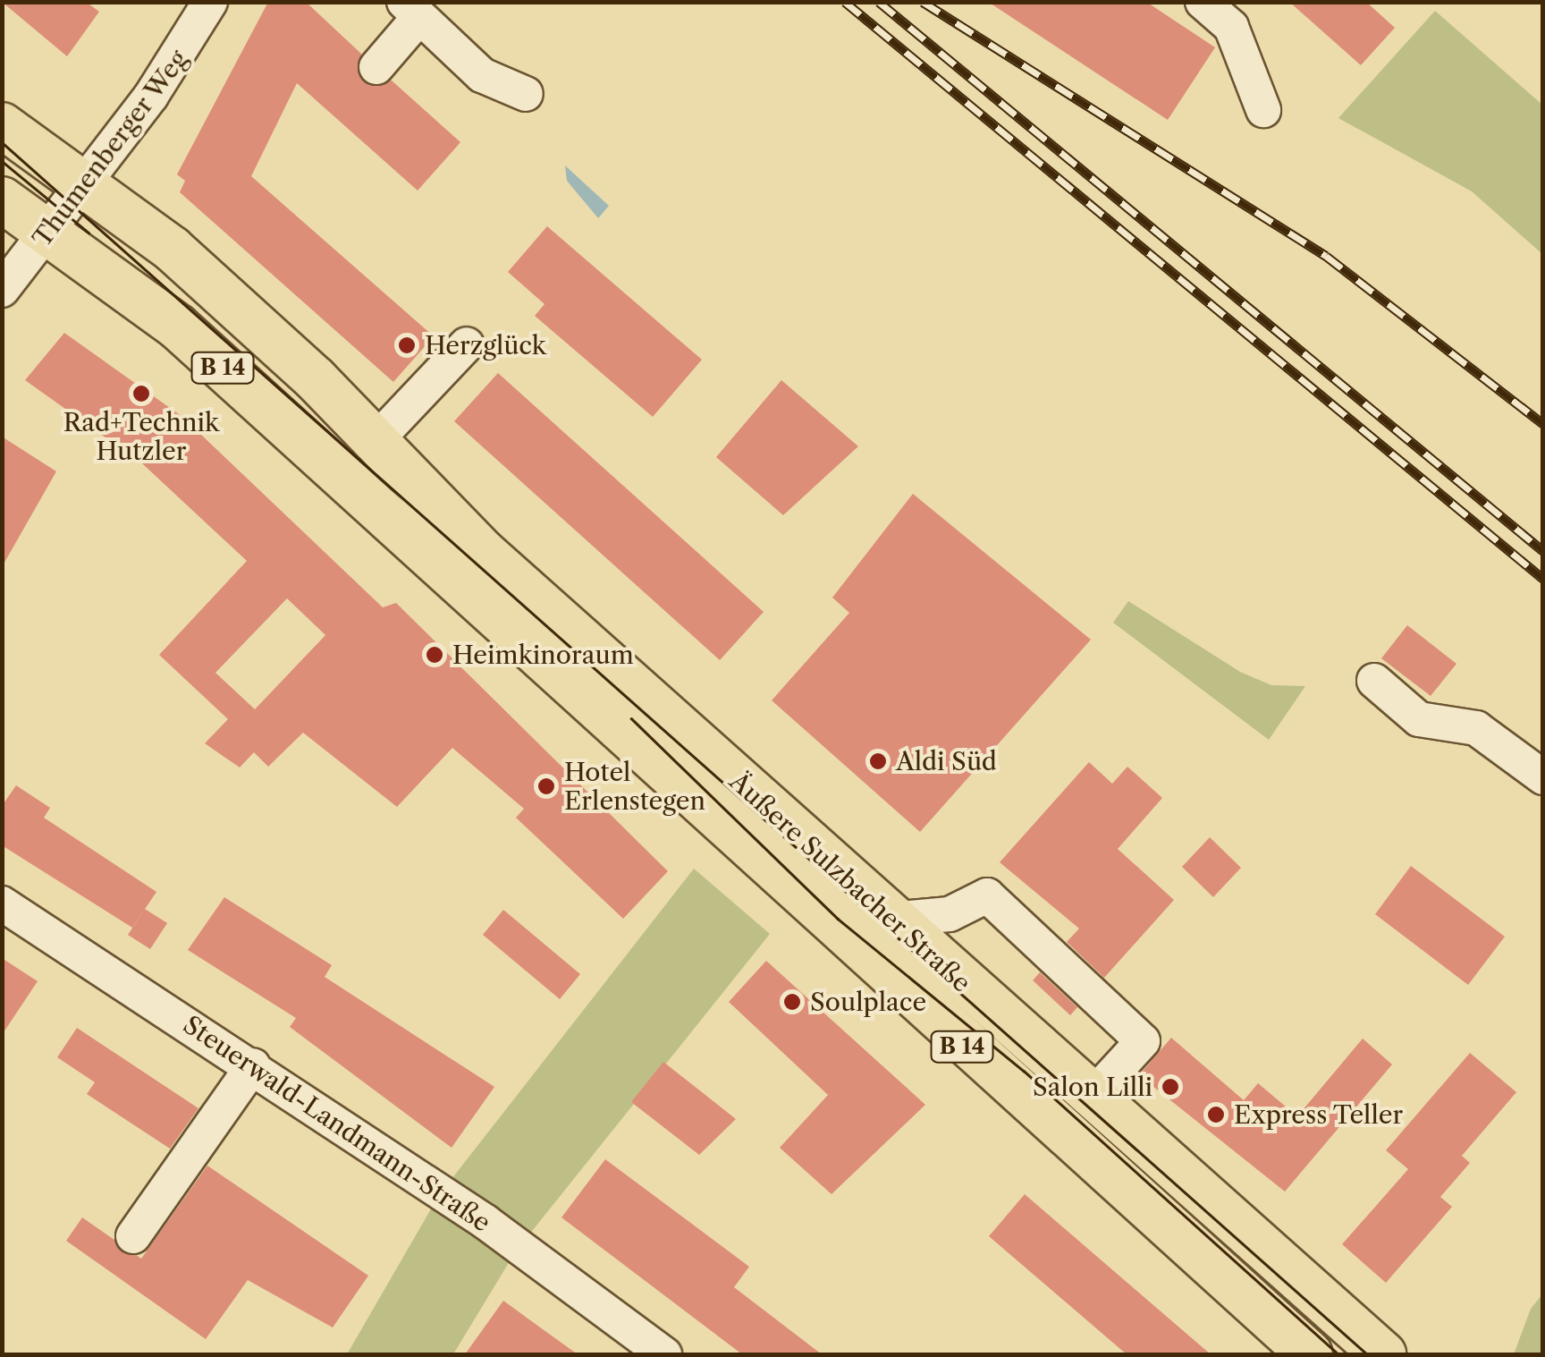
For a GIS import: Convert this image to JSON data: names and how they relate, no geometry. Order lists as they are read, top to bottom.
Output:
{
  "streets": {
    "main road": ["B 14", "Äußere Sulzbacher Straße"],
    "street": ["Thumenberger Weg", "Steuerwald-Landmann-Straße"]
  },
  "crossings": [
    ["Thumenberger Weg", "B 14"],
    ["Thumenberger Weg", "Äußere Sulzbacher Straße"],
    ["B 14", "Äußere Sulzbacher Straße"]
  ],
  "places": [
    "Herzglück",
    "Rad+Technik Hutzler",
    "Heimkinoraum",
    "Aldi Süd",
    "Hotel Erlenstegen",
    "Soulplace",
    "Salon Lilli",
    "Express Teller"
  ]
}
